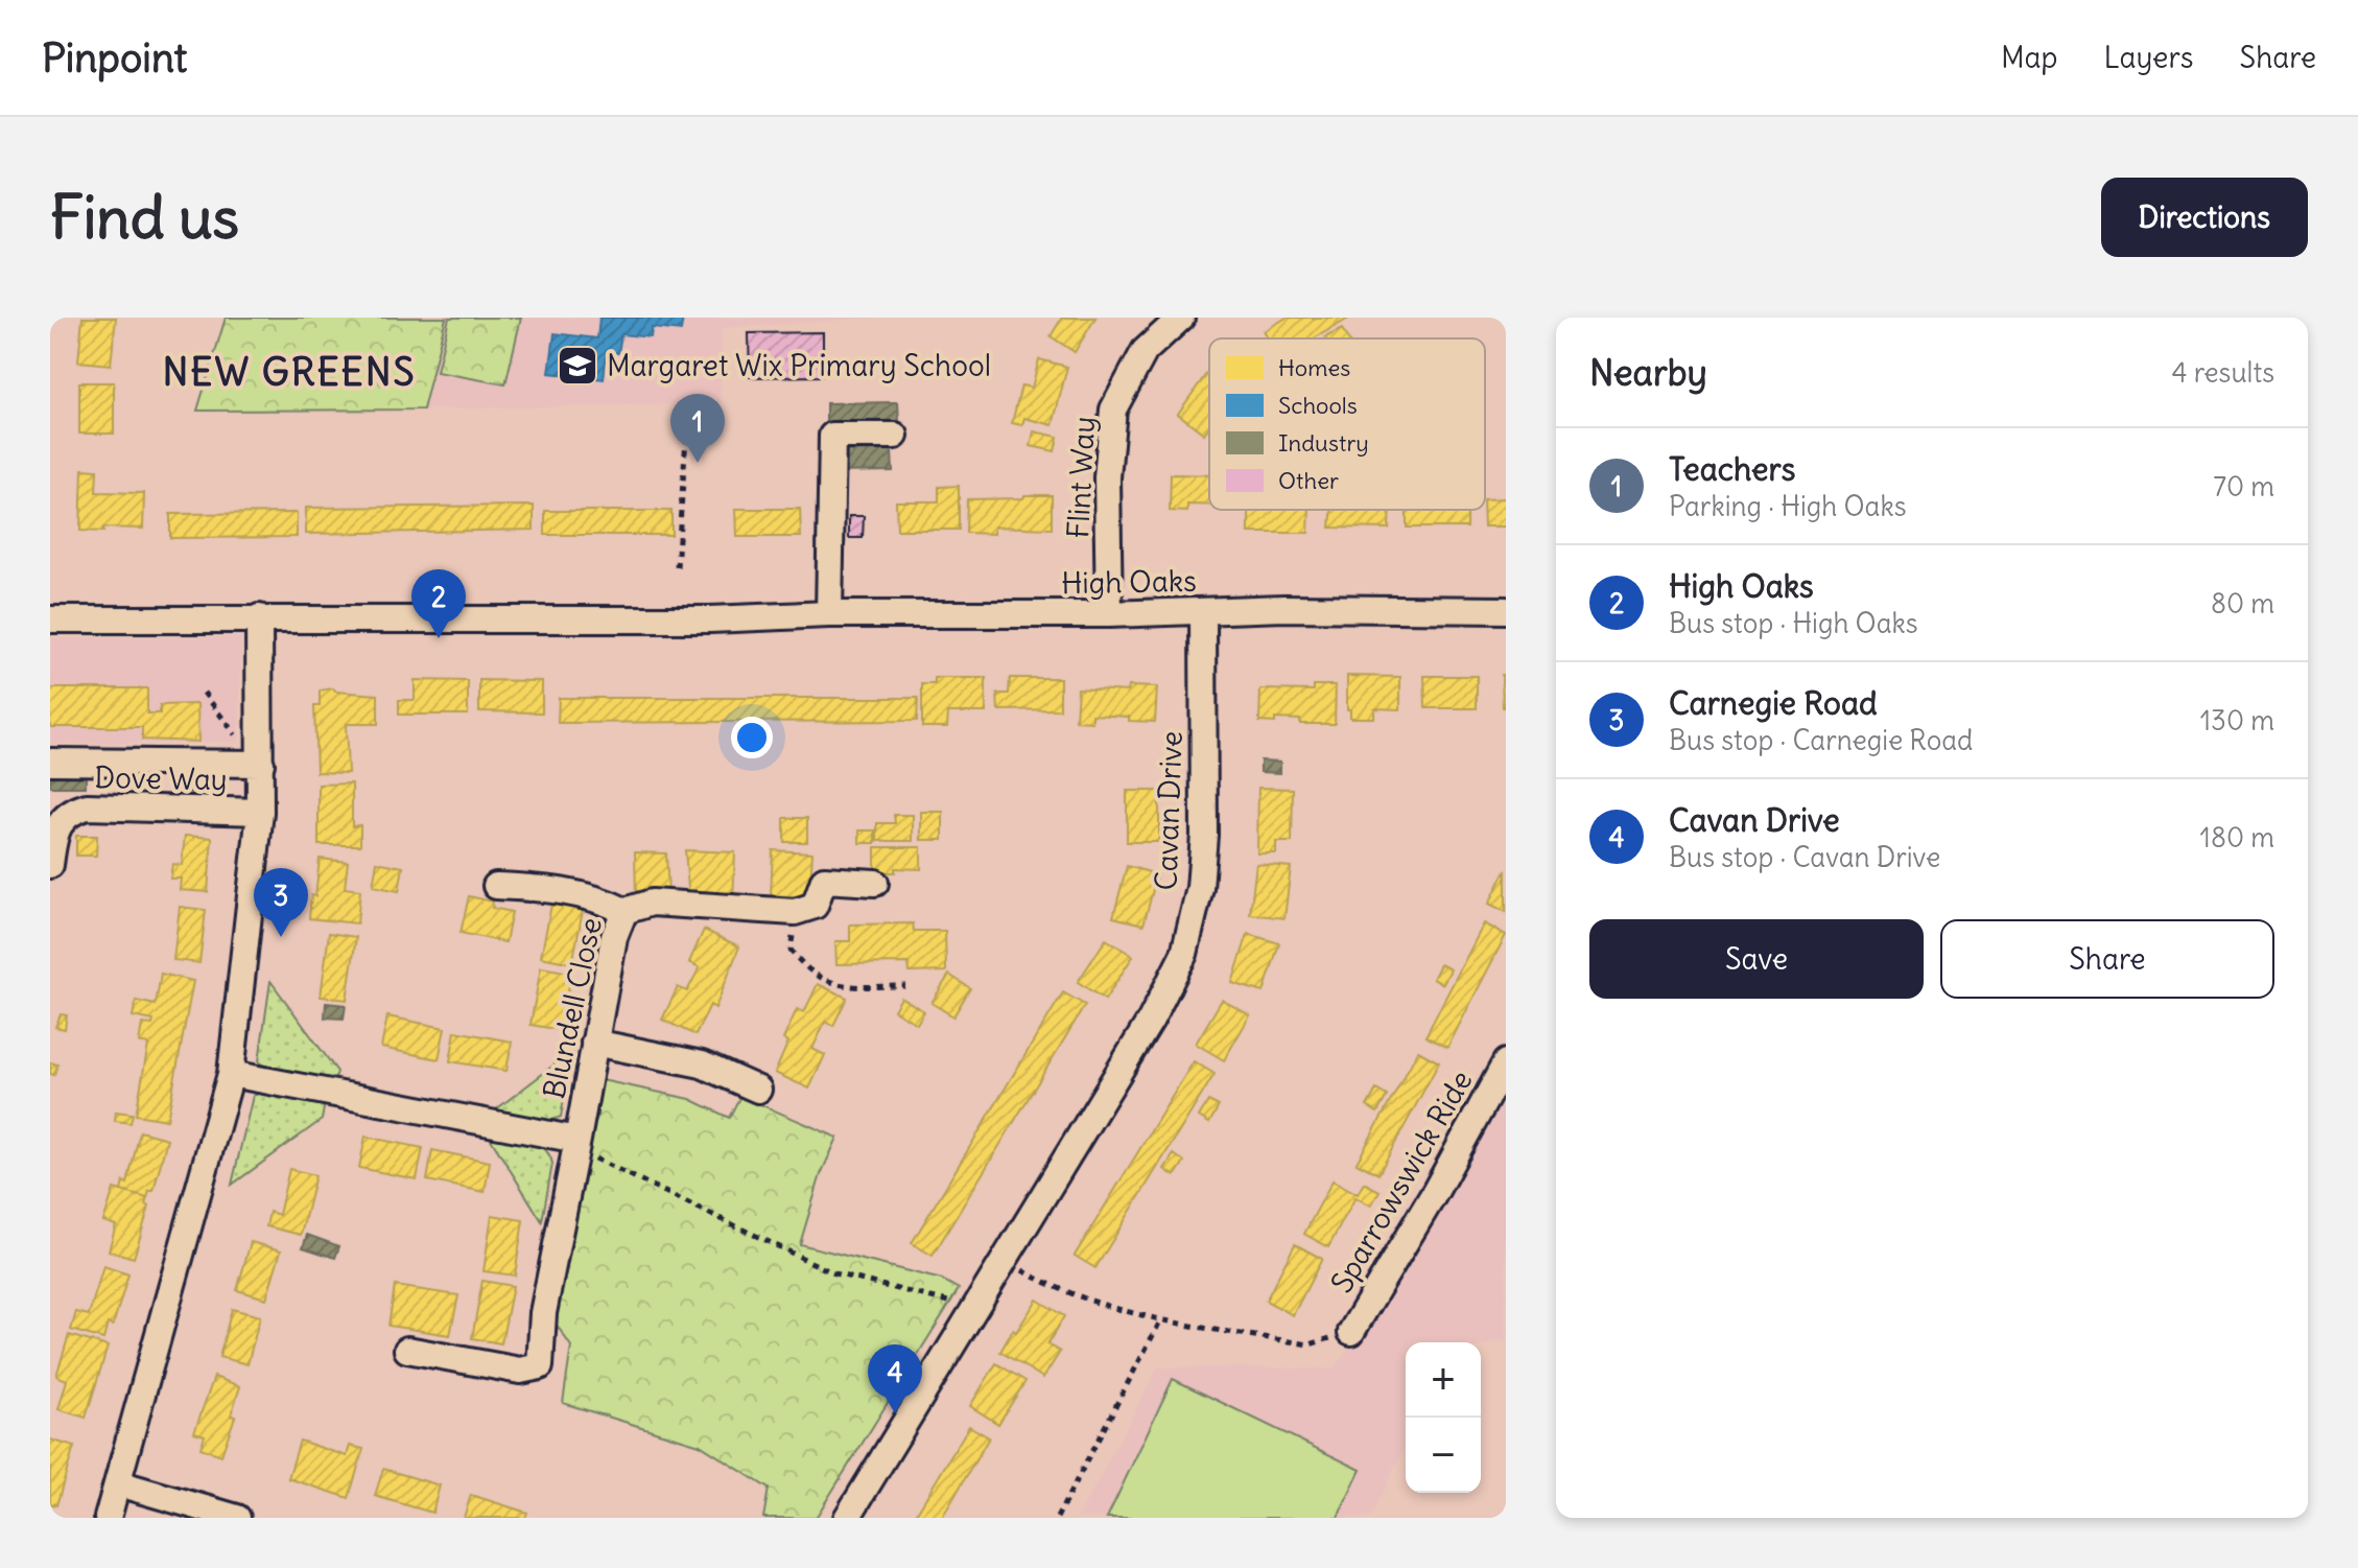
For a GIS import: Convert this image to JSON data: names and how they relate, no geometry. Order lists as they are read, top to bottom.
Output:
{
  "streets": {
    "street": [
      "Flint Way",
      "High Oaks",
      "Dove Way",
      "Cavan Drive",
      "Blundell Close",
      "Sparrowswick Ride"
    ]
  },
  "crossings": [
    ["Flint Way", "High Oaks"],
    ["High Oaks", "Cavan Drive"]
  ],
  "districts": ["NEW GREENS"],
  "places": {
    "school or university": ["Margaret Wix Primary School"]
  },
  "legend": [
    "Homes",
    "Schools",
    "Industry",
    "Other"
  ],
  "page": {
    "header": "Pinpoint",
    "nav": ["Map", "Layers", "Share"],
    "buttons": [
      "Directions",
      ["Save", "Share"]
    ],
    "title": "Find us",
    "heading": ["Nearby", "4 results"],
    "pins": [
      "1",
      "2",
      "3",
      "4"
    ],
    "list": [
      {
        "mark": "1",
        "name": "Teachers",
        "note": "Parking · High Oaks",
        "value": "70 m"
      },
      {
        "mark": "2",
        "name": "High Oaks",
        "note": "Bus stop · High Oaks",
        "value": "80 m"
      },
      {
        "mark": "3",
        "name": "Carnegie Road",
        "note": "Bus stop · Carnegie Road",
        "value": "130 m"
      },
      {
        "mark": "4",
        "name": "Cavan Drive",
        "note": "Bus stop · Cavan Drive",
        "value": "180 m"
      }
    ],
    "map_buttons": ["+", "−"]
  }
}
